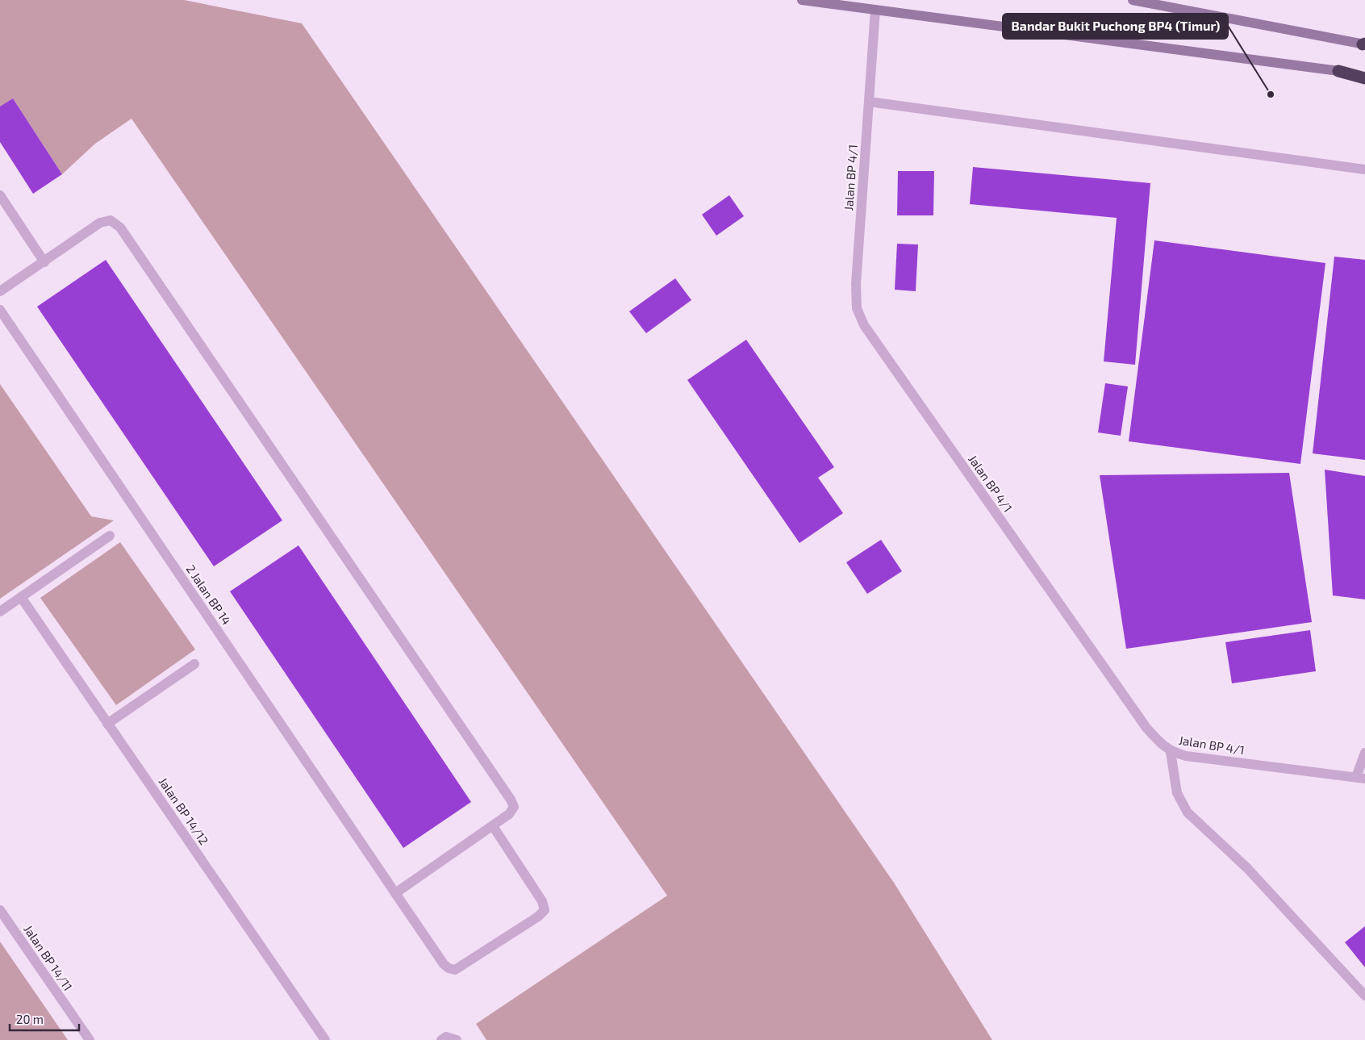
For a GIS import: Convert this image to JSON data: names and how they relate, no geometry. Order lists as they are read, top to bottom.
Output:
{
  "streets": {
    "street": [
      "Jalan BP 4/1",
      "2 Jalan BP 14",
      "Jalan BP 14/12",
      "Jalan BP 14/11"
    ]
  },
  "places": ["Bandar Bukit Puchong BP4 (Timur)"],
  "scale_bar": "20 m"
}
